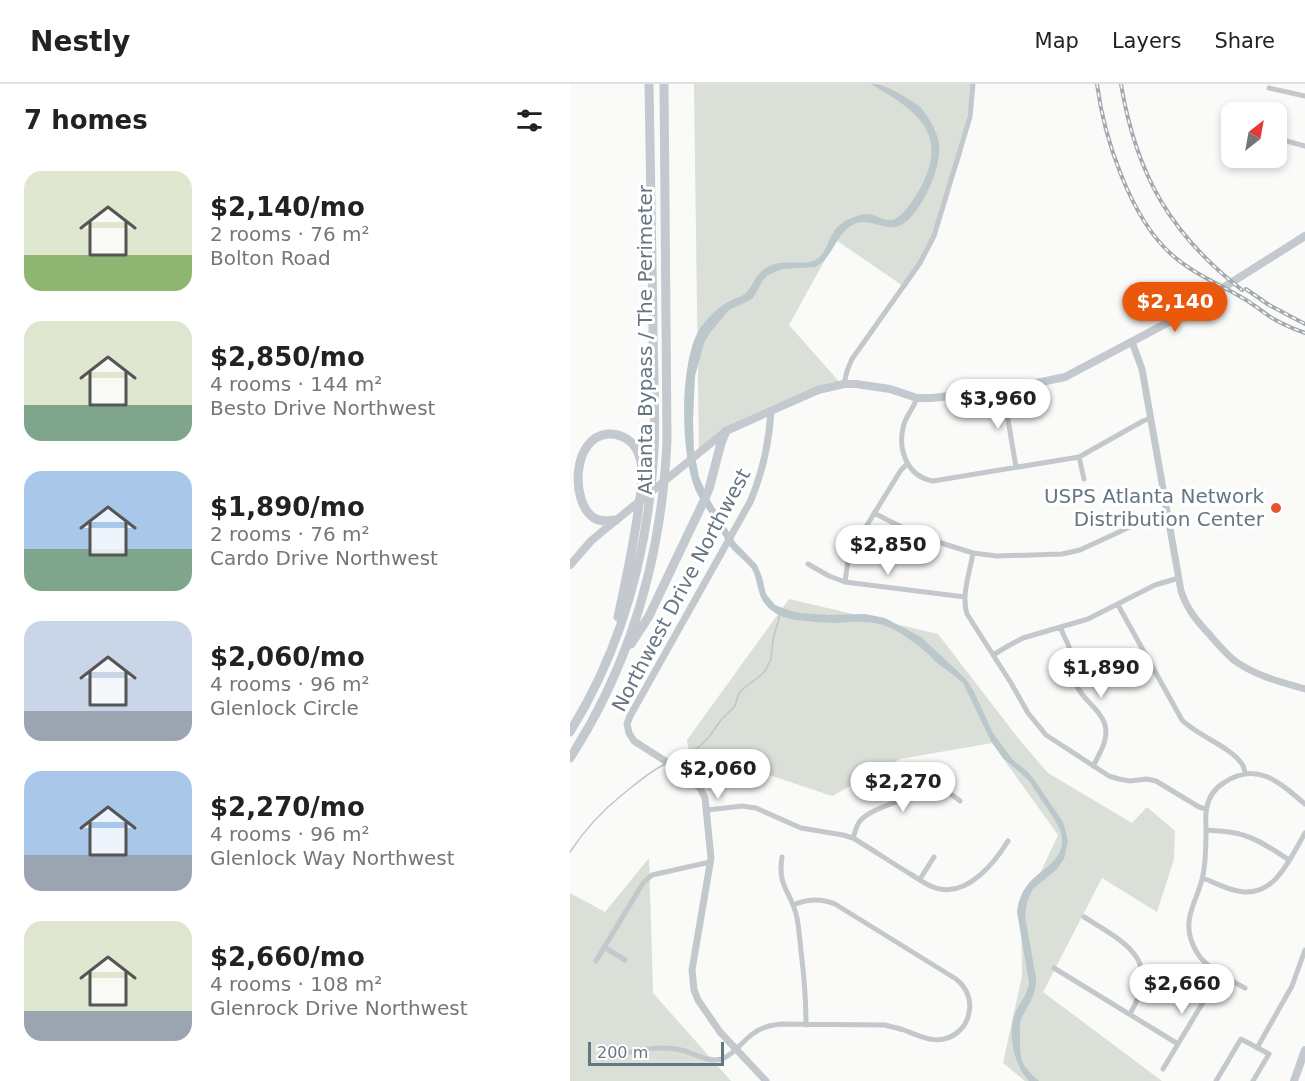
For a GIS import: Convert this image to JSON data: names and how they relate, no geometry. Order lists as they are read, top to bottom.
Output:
{
  "streets": {
    "highway": ["Atlanta Bypass / The Perimeter"],
    "street": ["Northwest Drive Northwest"]
  },
  "places": ["USPS Atlanta Network Distribution Center"],
  "scale_bar": "200 m",
  "north": "top right",
  "page": {
    "header": "Nestly",
    "nav": ["Map", "Layers", "Share"],
    "heading": "7 homes",
    "list": [
      {
        "name": "$2,140/mo",
        "note": "2 rooms · 76 m² · Bolton Road"
      },
      {
        "name": "$2,850/mo",
        "note": "4 rooms · 144 m² · Besto Drive Northwest"
      },
      {
        "name": "$1,890/mo",
        "note": "2 rooms · 76 m² · Cardo Drive Northwest"
      },
      {
        "name": "$2,060/mo",
        "note": "4 rooms · 96 m² · Glenlock Circle"
      },
      {
        "name": "$2,270/mo",
        "note": "4 rooms · 96 m² · Glenlock Way Northwest"
      },
      {
        "name": "$2,660/mo",
        "note": "4 rooms · 108 m² · Glenrock Drive Northwest"
      }
    ],
    "price": [
      "$2,140",
      "$3,960",
      "$2,850",
      "$1,890",
      "$2,060",
      "$2,270",
      "$2,660"
    ],
    "scale": "200 m"
  }
}
